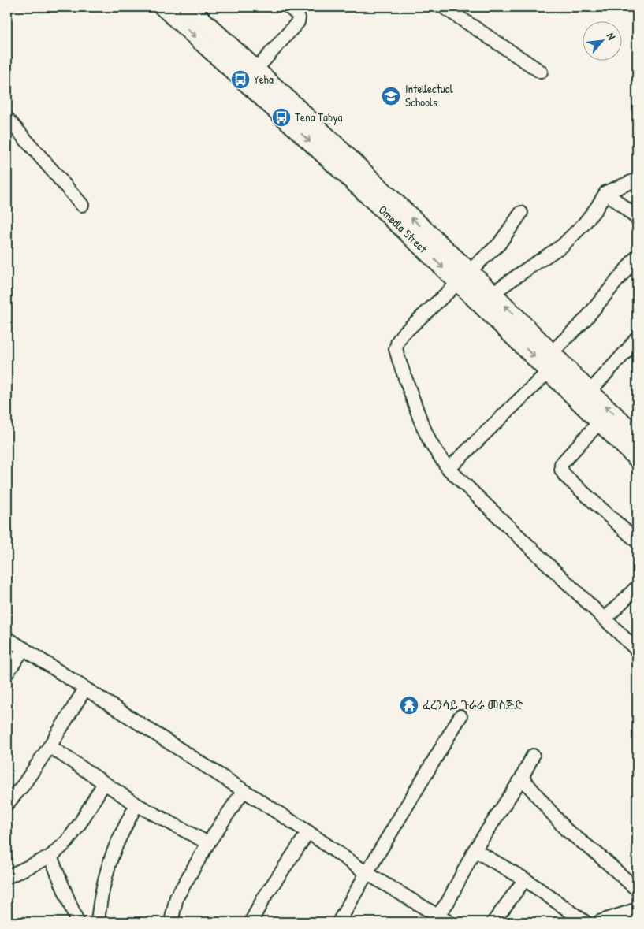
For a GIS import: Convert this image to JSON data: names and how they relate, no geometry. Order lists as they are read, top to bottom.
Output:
{
  "streets": {
    "main road": ["Omedla Street"]
  },
  "places": {
    "bus stop": ["Yeha", "Tena Tabya"],
    "school or university": ["Intellectual Schools"],
    "temple": ["ፈረንሳይ ጉራራ መስጅድ"]
  },
  "north": "top right"
}
